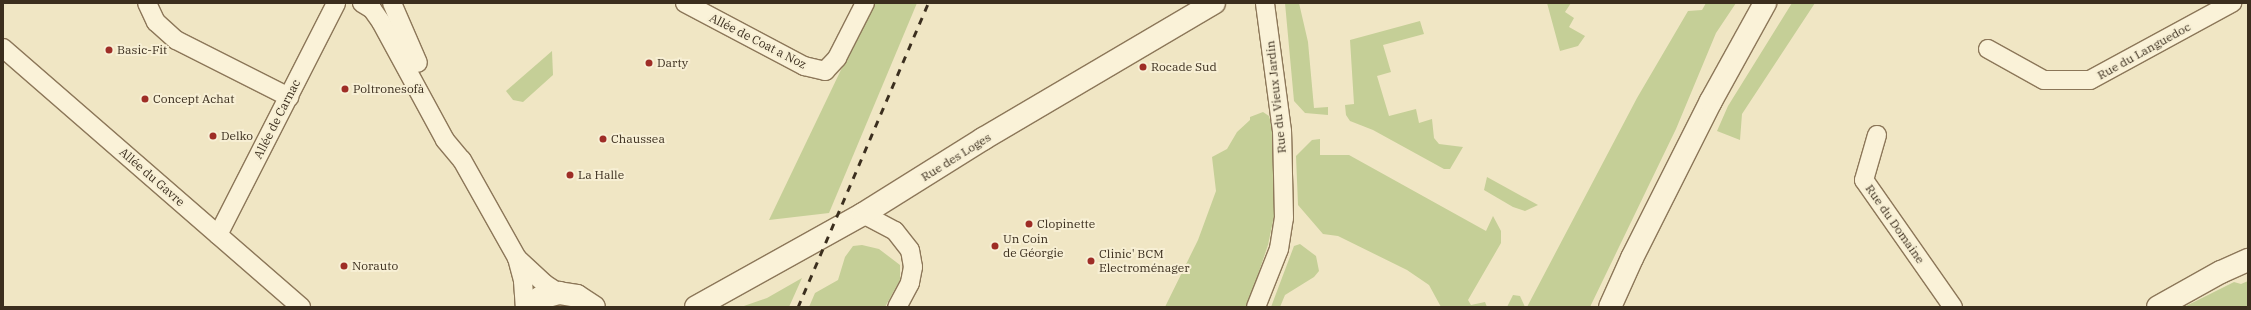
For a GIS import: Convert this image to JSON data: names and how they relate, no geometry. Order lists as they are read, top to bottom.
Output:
{
  "streets": {
    "street": [
      "Allée de Coat a Noz",
      "Rue du Languedoc",
      "Rue du Vieux Jardin",
      "Allée de Carnac",
      "Rue des Loges",
      "Allée du Gavre",
      "Rue du Domaine"
    ]
  },
  "crossings": [
    ["Allée de Carnac", "Allée du Gavre"]
  ],
  "places": [
    "Basic-Fit",
    "Darty",
    "Rocade Sud",
    "Poltronesofà",
    "Concept Achat",
    "Delko",
    "Chaussea",
    "La Halle",
    "Clopinette",
    "Un Coin de Géorgie",
    "Clinic' BCM Electroménager",
    "Norauto"
  ]
}
